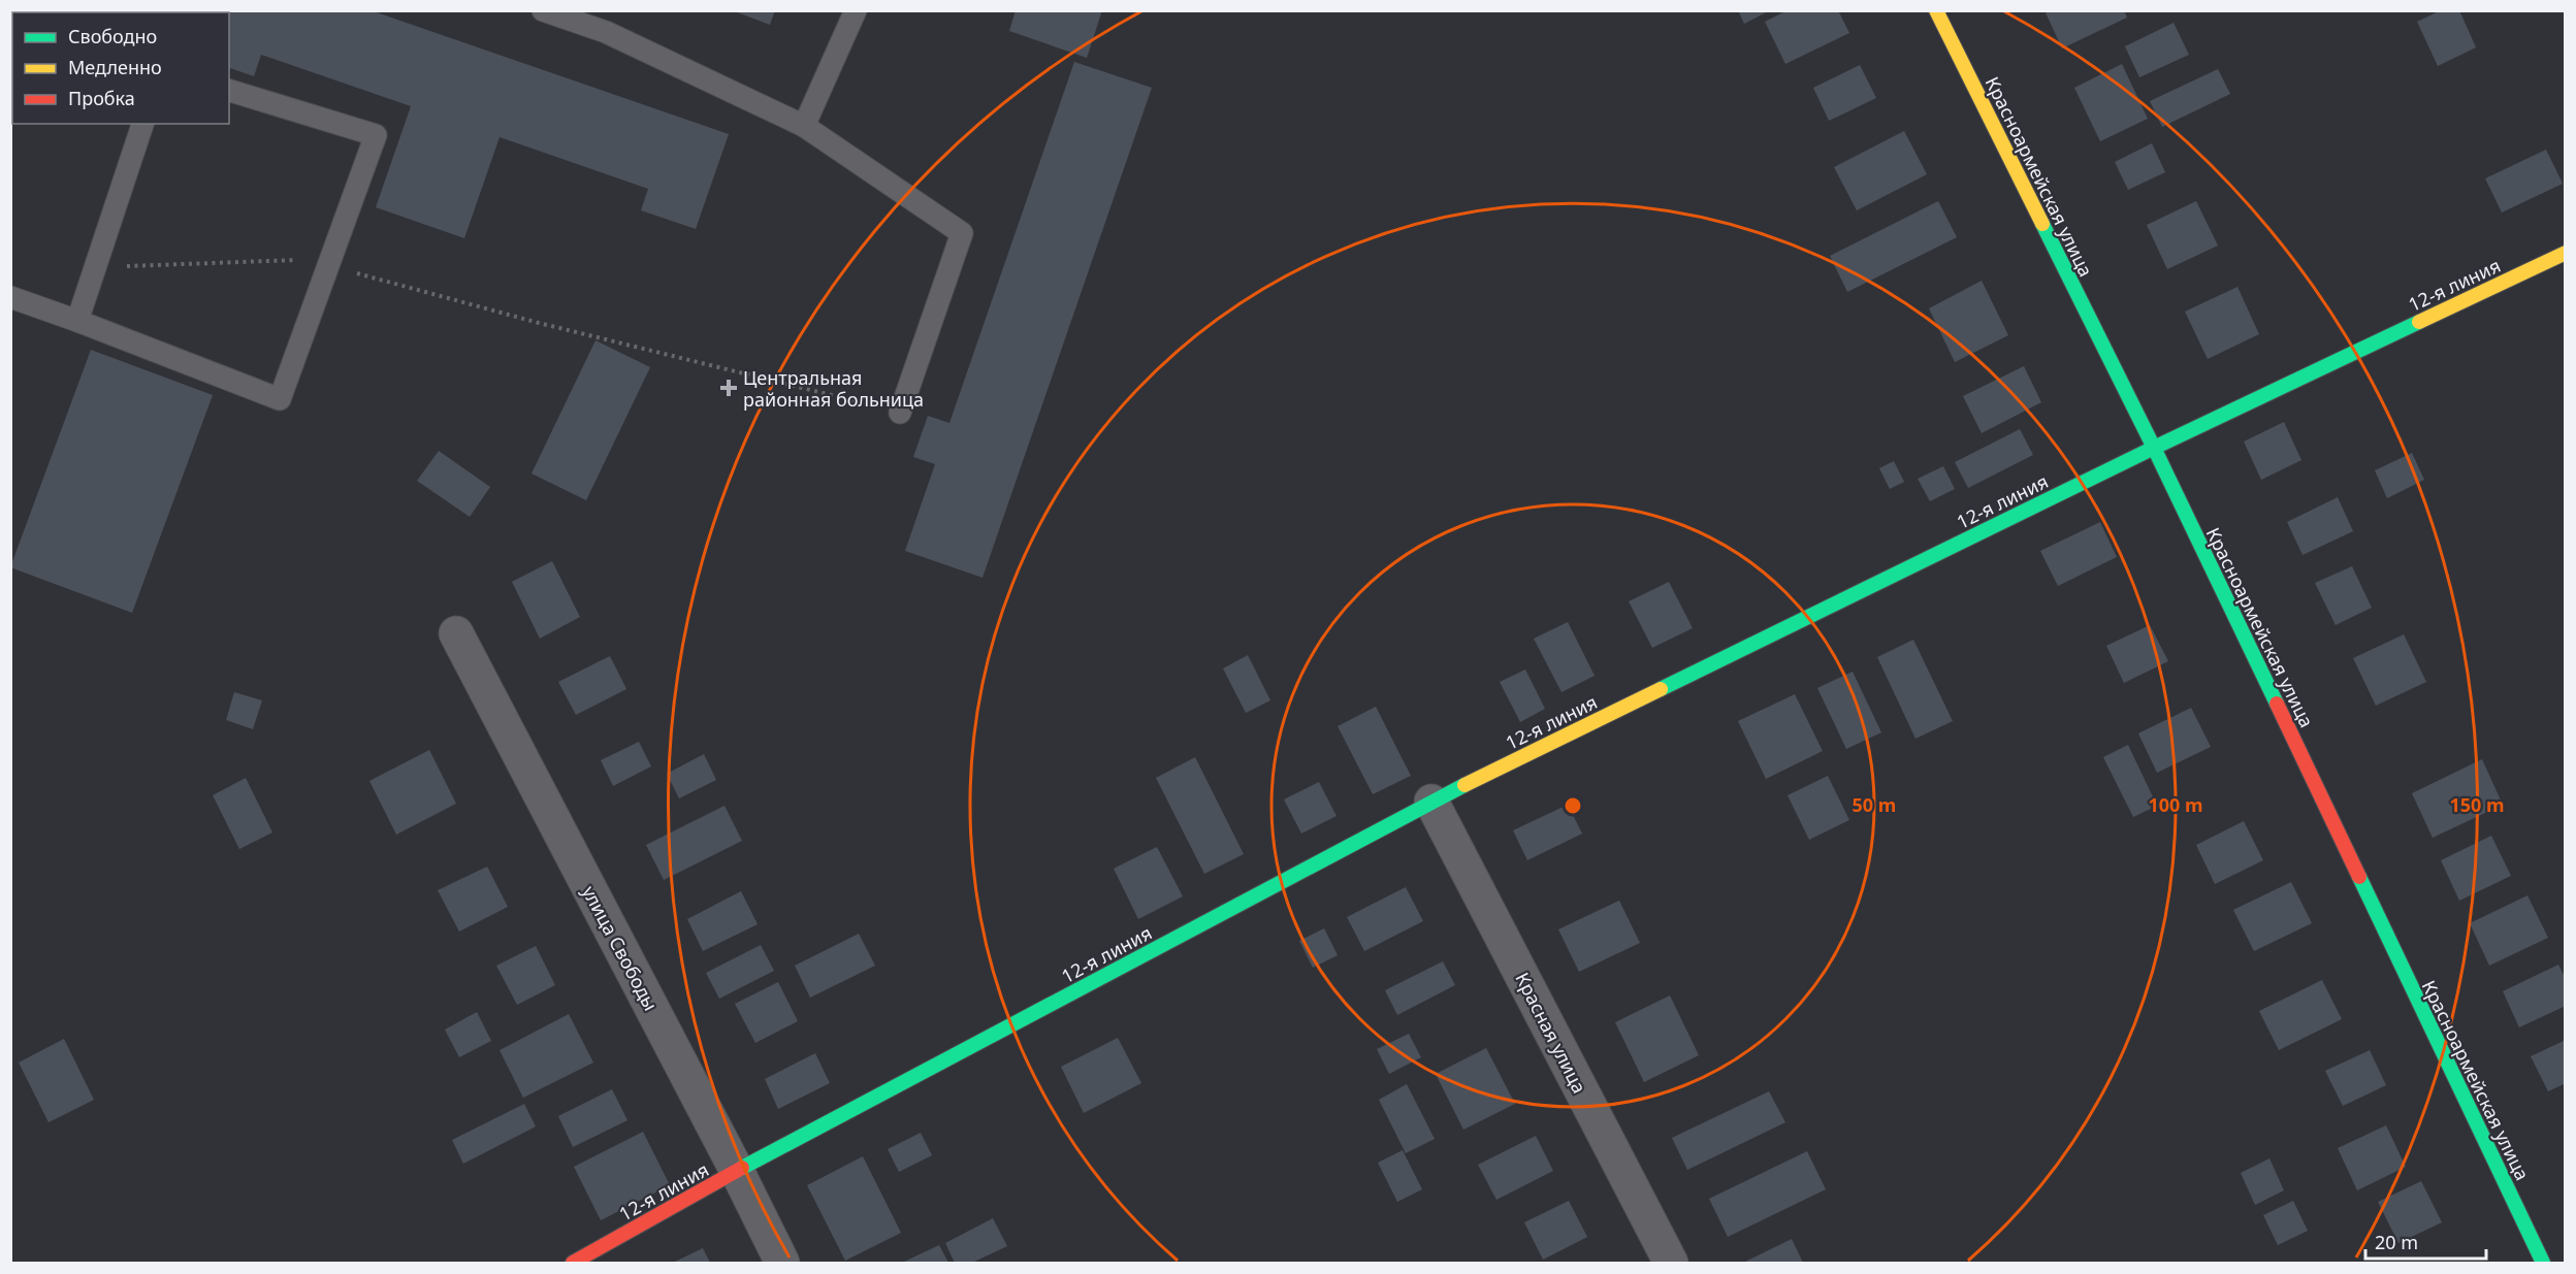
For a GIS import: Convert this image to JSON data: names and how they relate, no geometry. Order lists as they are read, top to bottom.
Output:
{
  "streets": {
    "street": [
      "Красноармейская улица",
      "12-я линия",
      "улица Свободы",
      "Красная улица"
    ]
  },
  "crossings": [
    ["Красноармейская улица", "12-я линия"],
    ["12-я линия", "улица Свободы"],
    ["12-я линия", "Красная улица"]
  ],
  "places": {
    "health": ["Центральная районная больница"]
  },
  "legend": ["Свободно", "Медленно", "Пробка"],
  "scale_bar": "20 m",
  "rings": ["50 m", "100 m", "150 m"]
}
